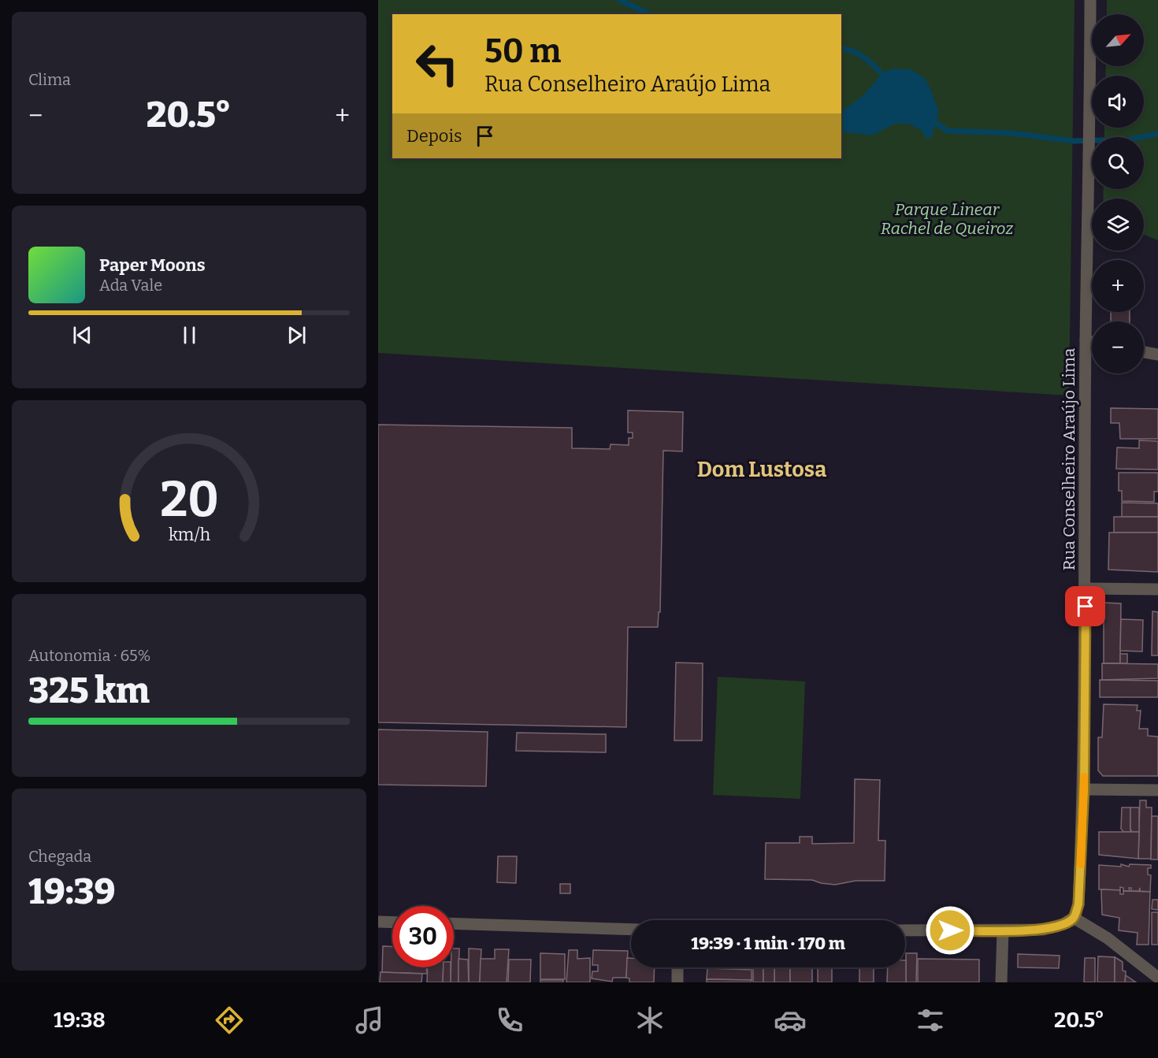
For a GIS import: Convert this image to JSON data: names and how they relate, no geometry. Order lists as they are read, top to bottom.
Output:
{
  "streets": {
    "street": ["Rua Conselheiro Araújo Lima"]
  },
  "districts": ["Dom Lustosa"],
  "parks": ["Parque Linear Rachel de Queiroz"],
  "north": "top right",
  "page": {
    "tile": [
      "Clima",
      ["Autonomia · 65%", "325 km"],
      ["Chegada", "19:39"]
    ],
    "map_buttons": ["+", "−"],
    "turn": ["50 m", "Rua Conselheiro Araújo Lima"],
    "heat": ["−", "20.5°", "+"],
    "then": "Depois",
    "song": ["Paper Moons", "Ada Vale"],
    "limit": "30",
    "trip": "19:39 · 1 min · 170 m",
    "tabs": ["19:38", "20.5°"],
    "gauge": ["20", "km/h"]
  }
}
